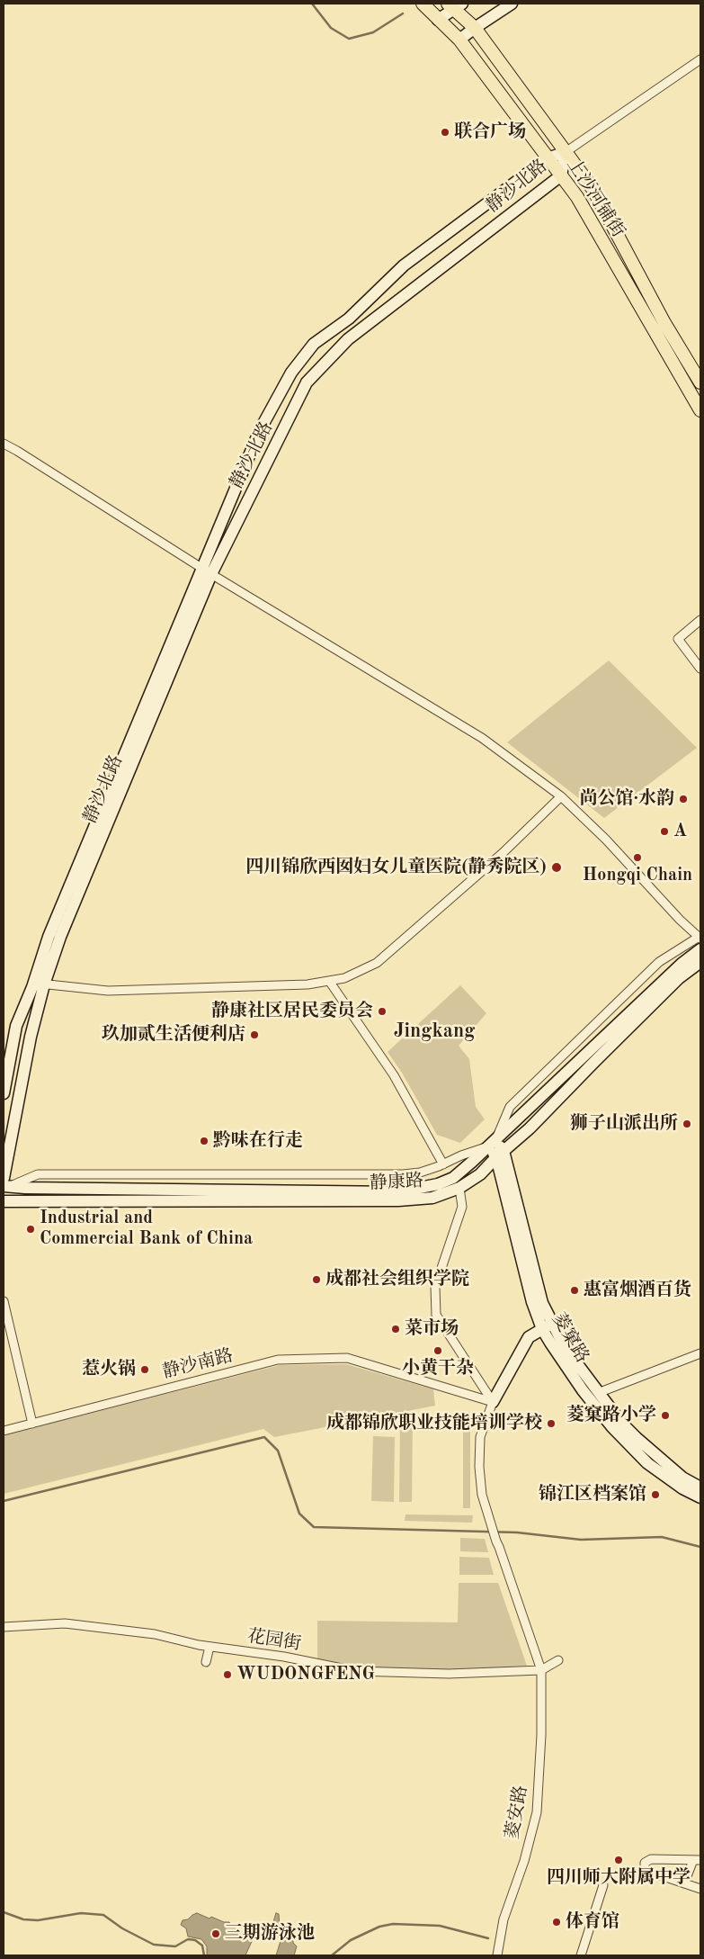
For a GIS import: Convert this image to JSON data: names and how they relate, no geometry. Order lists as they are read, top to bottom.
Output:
{
  "streets": {
    "main road": ["上沙河铺街"],
    "street": [
      "静沙北路",
      "静康路",
      "菱窠路",
      "静沙南路",
      "花园街",
      "菱安路"
    ]
  },
  "crossings": [
    ["静沙北路", "上沙河铺街"],
    ["静沙北路", "静康路"],
    ["静康路", "菱窠路"],
    ["静沙南路", "菱安路"],
    ["花园街", "菱安路"]
  ],
  "districts": ["Jingkang"],
  "places": [
    "联合广场",
    "尚公馆·水韵",
    "A",
    "Hongqi Chain",
    "四川锦欣西囡妇女儿童医院(静秀院区)",
    "静康社区居民委员会",
    "玖加贰生活便利店",
    "狮子山派出所",
    "黔味在行走",
    "Industrial and Commercial Bank of China",
    "成都社会组织学院",
    "惠富烟酒百货",
    "菜市场",
    "小黄干杂",
    "惹火锅",
    "菱窠路小学",
    "成都锦欣职业技能培训学校",
    "锦江区档案馆",
    "WUDONGFENG",
    "四川师大附属中学",
    "体育馆",
    "三期游泳池"
  ]
}
